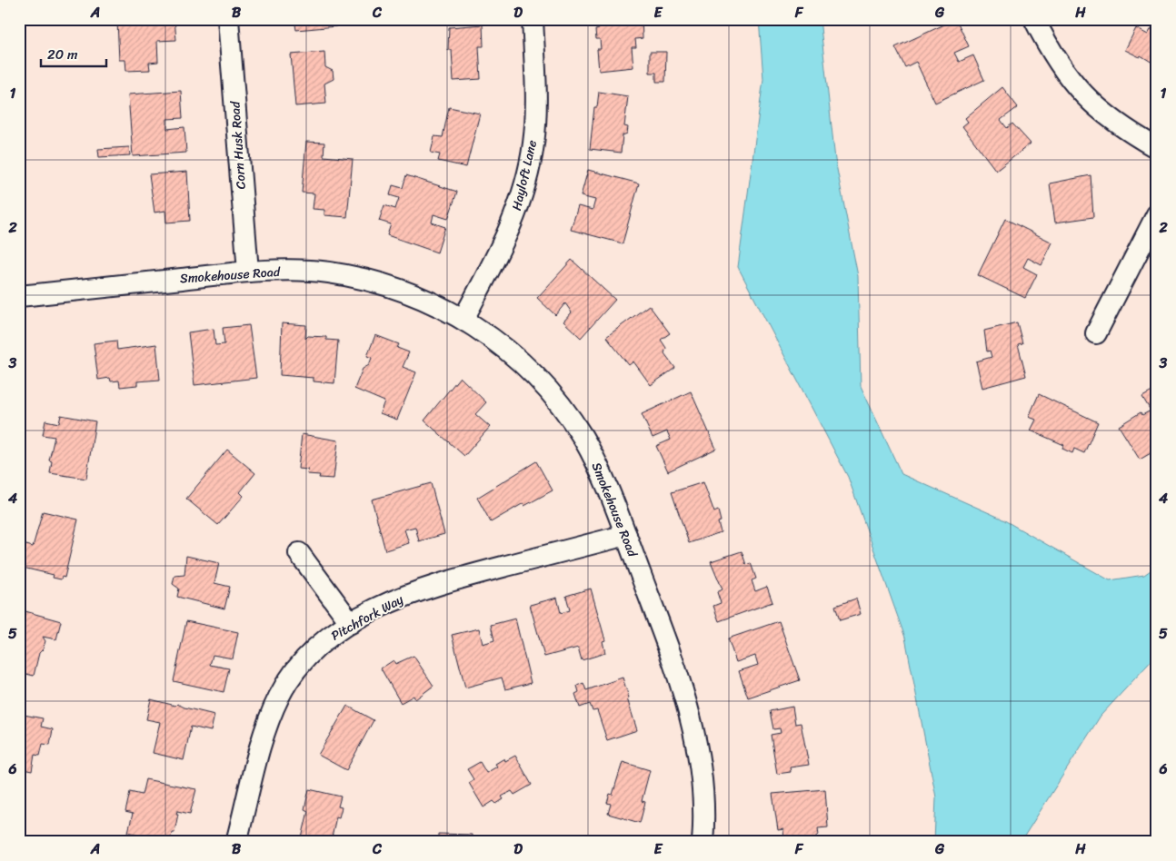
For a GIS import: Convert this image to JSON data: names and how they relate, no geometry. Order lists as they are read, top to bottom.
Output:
{
  "streets": {
    "street": [
      "Corn Husk Road",
      "Hayloft Lane",
      "Smokehouse Road",
      "Pitchfork Way"
    ]
  },
  "crossings": [
    ["Corn Husk Road", "Smokehouse Road"],
    ["Hayloft Lane", "Smokehouse Road"],
    ["Smokehouse Road", "Pitchfork Way"]
  ],
  "scale_bar": "20 m",
  "grid": {
    "columns": [
      "A",
      "B",
      "C",
      "D",
      "E",
      "F",
      "G",
      "H"
    ],
    "rows": [
      "1",
      "2",
      "3",
      "4",
      "5",
      "6"
    ]
  }
}
